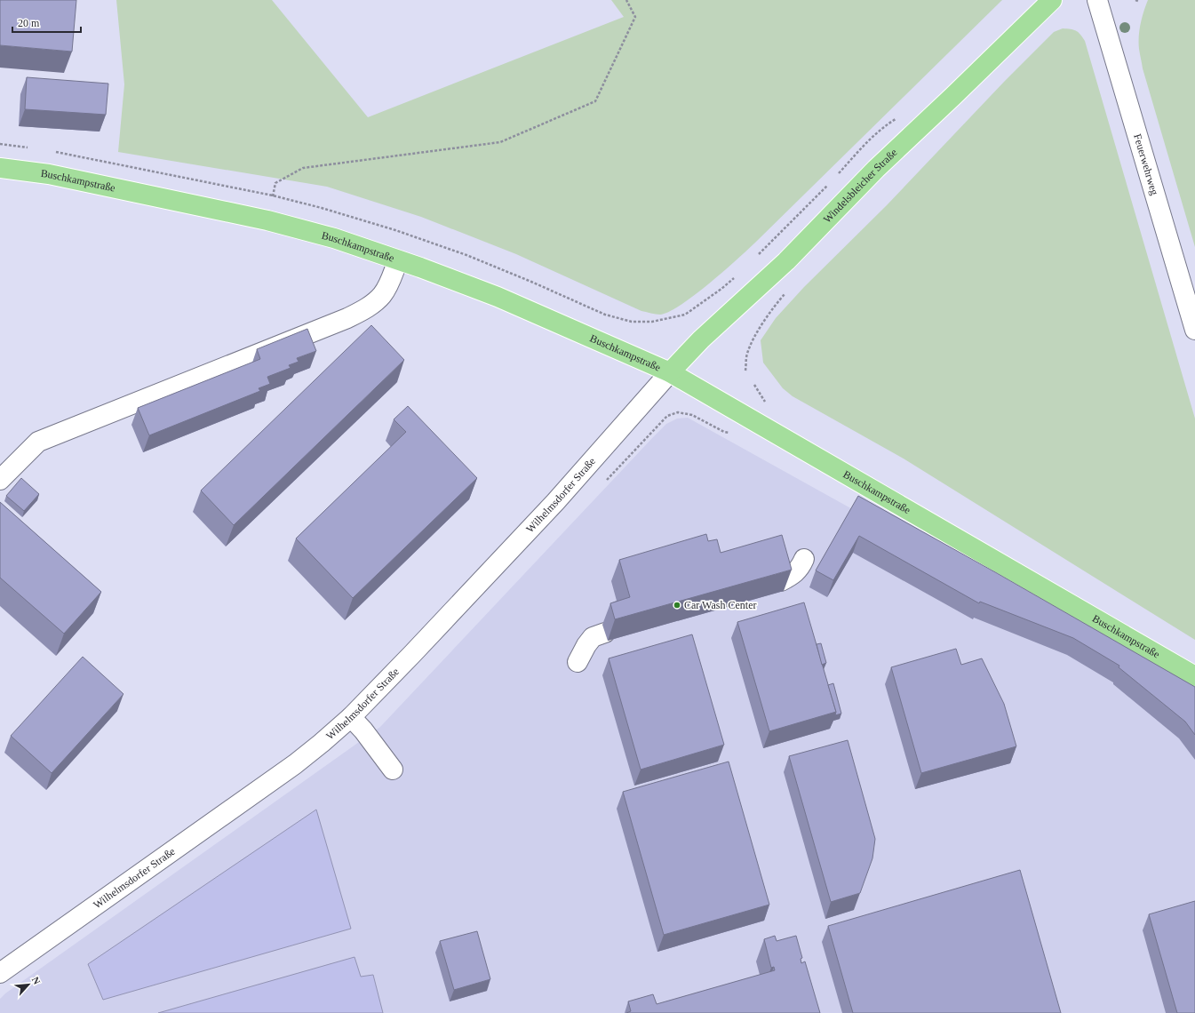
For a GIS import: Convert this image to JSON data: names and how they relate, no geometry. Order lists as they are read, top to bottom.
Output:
{
  "streets": {
    "main road": ["Buschkampstraße", "Windelsbleicher Straße"],
    "street": ["Feuerwehrweg", "Wilhelmsdorfer Straße"]
  },
  "crossings": [
    ["Buschkampstraße", "Windelsbleicher Straße"],
    ["Buschkampstraße", "Wilhelmsdorfer Straße"],
    ["Windelsbleicher Straße", "Wilhelmsdorfer Straße"]
  ],
  "places": ["Car Wash Center"],
  "scale_bar": "20 m",
  "north": "top right"
}
